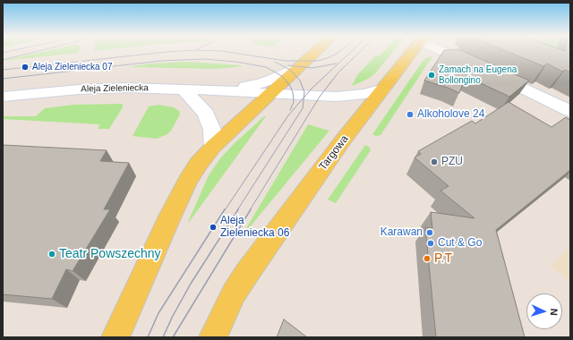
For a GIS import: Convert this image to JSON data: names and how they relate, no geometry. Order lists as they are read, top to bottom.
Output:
{
  "streets": {
    "main road": ["Targowa"],
    "street": ["Aleja Zieleniecka"]
  },
  "crossings": [
    ["Aleja Zieleniecka", "Targowa"]
  ],
  "places": [
    "Aleja Zieleniecka 07",
    "Zamach na Eugena Bollongino",
    "Alkoholove 24",
    "PZU",
    "Aleja Zieleniecka 06",
    "Karawan",
    "Cut & Go",
    "Teatr Powszechny",
    "P.T"
  ],
  "north": "right"
}
